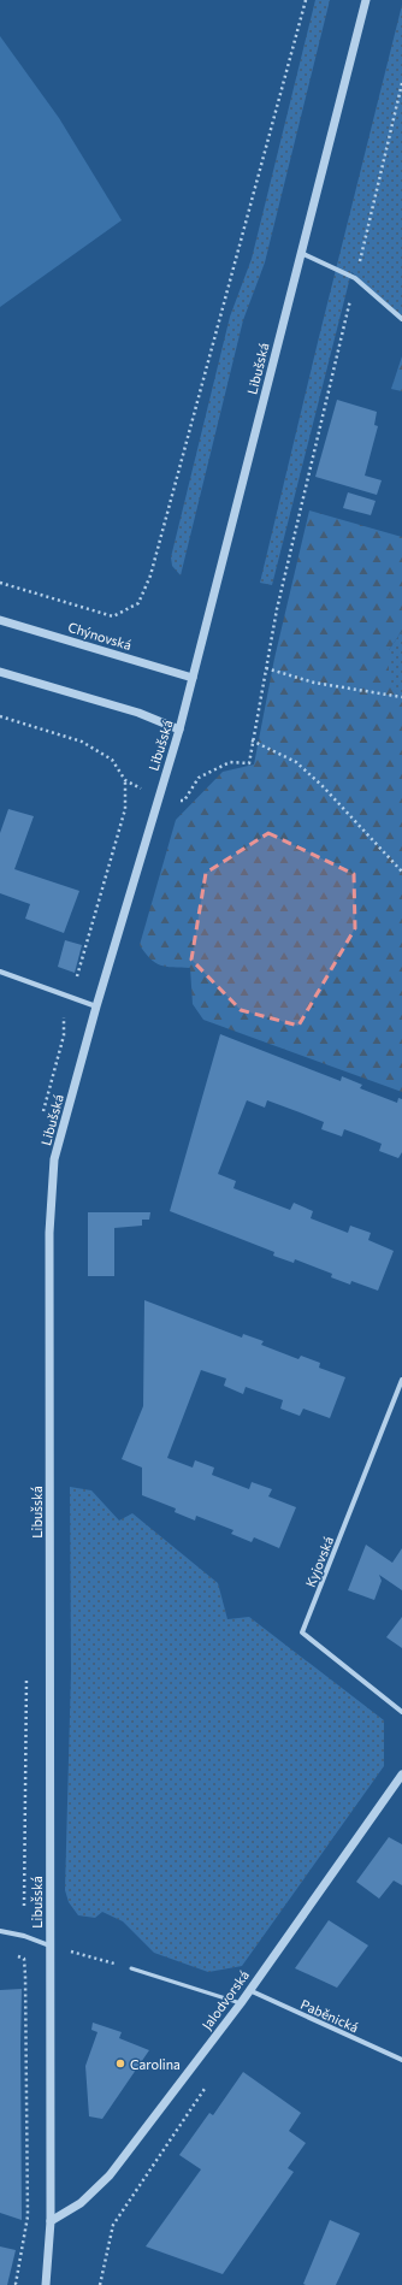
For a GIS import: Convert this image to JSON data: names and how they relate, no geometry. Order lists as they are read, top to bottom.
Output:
{
  "streets": {
    "street": [
      "Libušská",
      "Chýnovská",
      "Kyjovská",
      "Jalodvorská",
      "Paběnická"
    ]
  },
  "crossings": [
    ["Libušská", "Chýnovská"],
    ["Libušská", "Jalodvorská"],
    ["Jalodvorská", "Paběnická"]
  ],
  "places": ["Carolina"]
}
